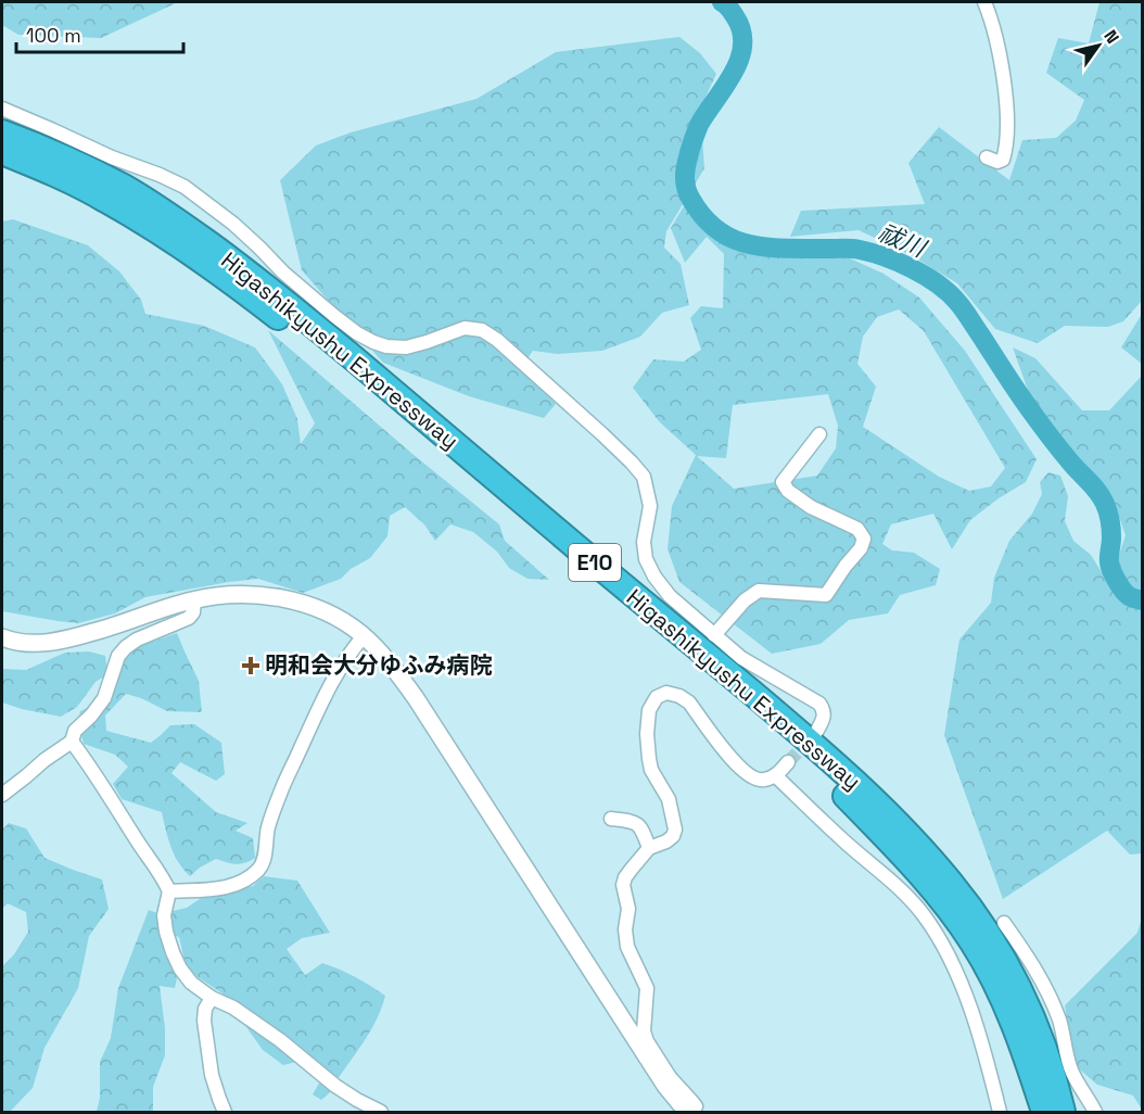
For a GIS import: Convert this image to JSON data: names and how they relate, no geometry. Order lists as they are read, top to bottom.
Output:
{
  "streets": {
    "highway": ["Higashikyushu Expressway", "E10"]
  },
  "water": ["祓川"],
  "places": {
    "health": ["明和会大分ゆふみ病院"]
  },
  "scale_bar": "100 m",
  "north": "top right"
}
